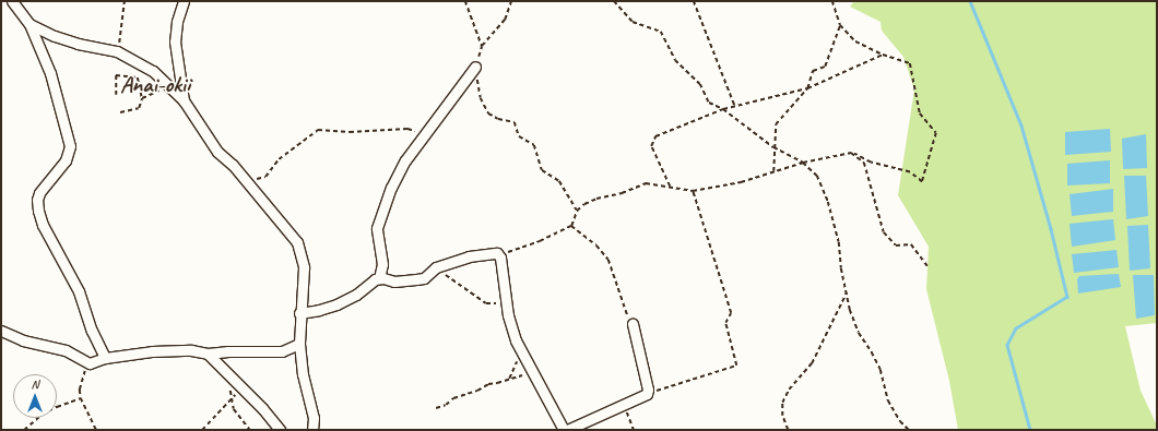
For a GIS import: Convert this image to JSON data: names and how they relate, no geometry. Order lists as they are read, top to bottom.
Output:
{
  "districts": ["Anai-okii"],
  "north": "top"
}
